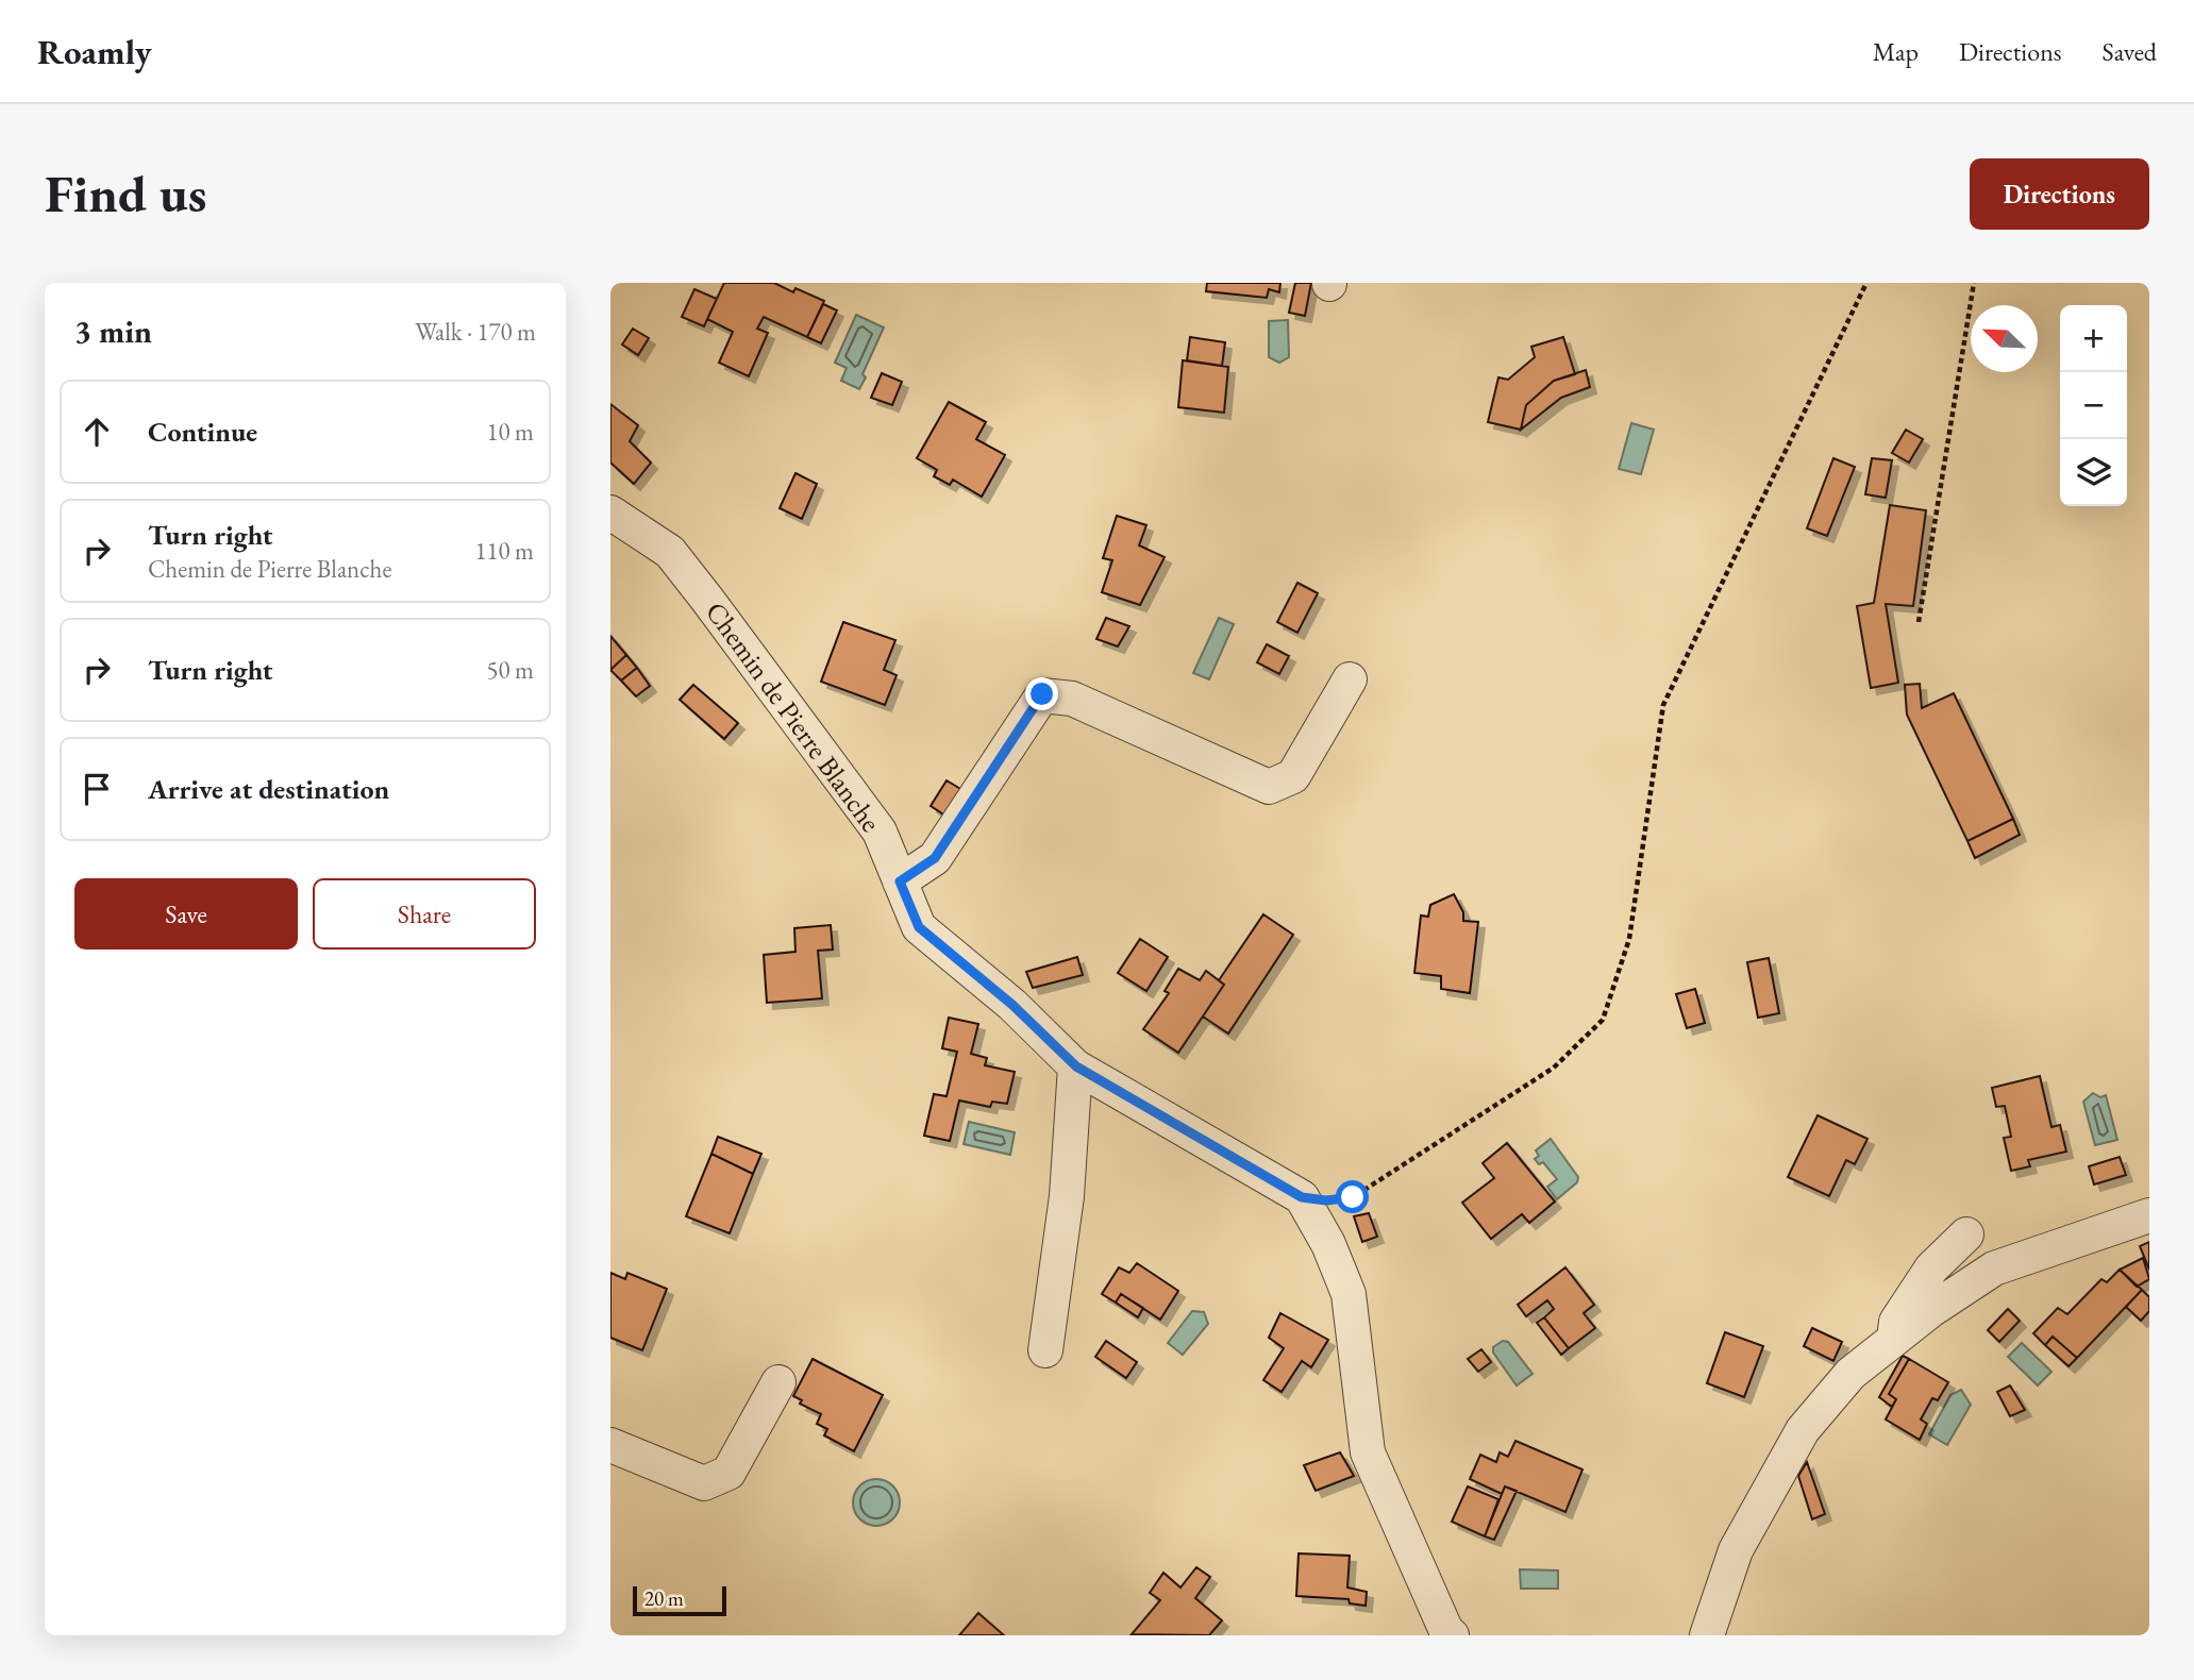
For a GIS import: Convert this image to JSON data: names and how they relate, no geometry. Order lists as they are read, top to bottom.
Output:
{
  "streets": {
    "street": ["Chemin de Pierre Blanche"]
  },
  "scale_bar": "20 m",
  "north": "top left",
  "page": {
    "header": "Roamly",
    "nav": ["Map", "Directions", "Saved"],
    "buttons": [
      "Directions",
      ["Save", "Share"]
    ],
    "title": "Find us",
    "heading": ["3 min", "Walk · 170 m"],
    "map_buttons": ["+", "−"],
    "list": [
      ["Continue", "10 m"],
      ["Turn right", "Chemin de Pierre Blanche", "110 m"],
      ["Turn right", "50 m"],
      "Arrive at destination"
    ],
    "scale": "20 m"
  }
}
